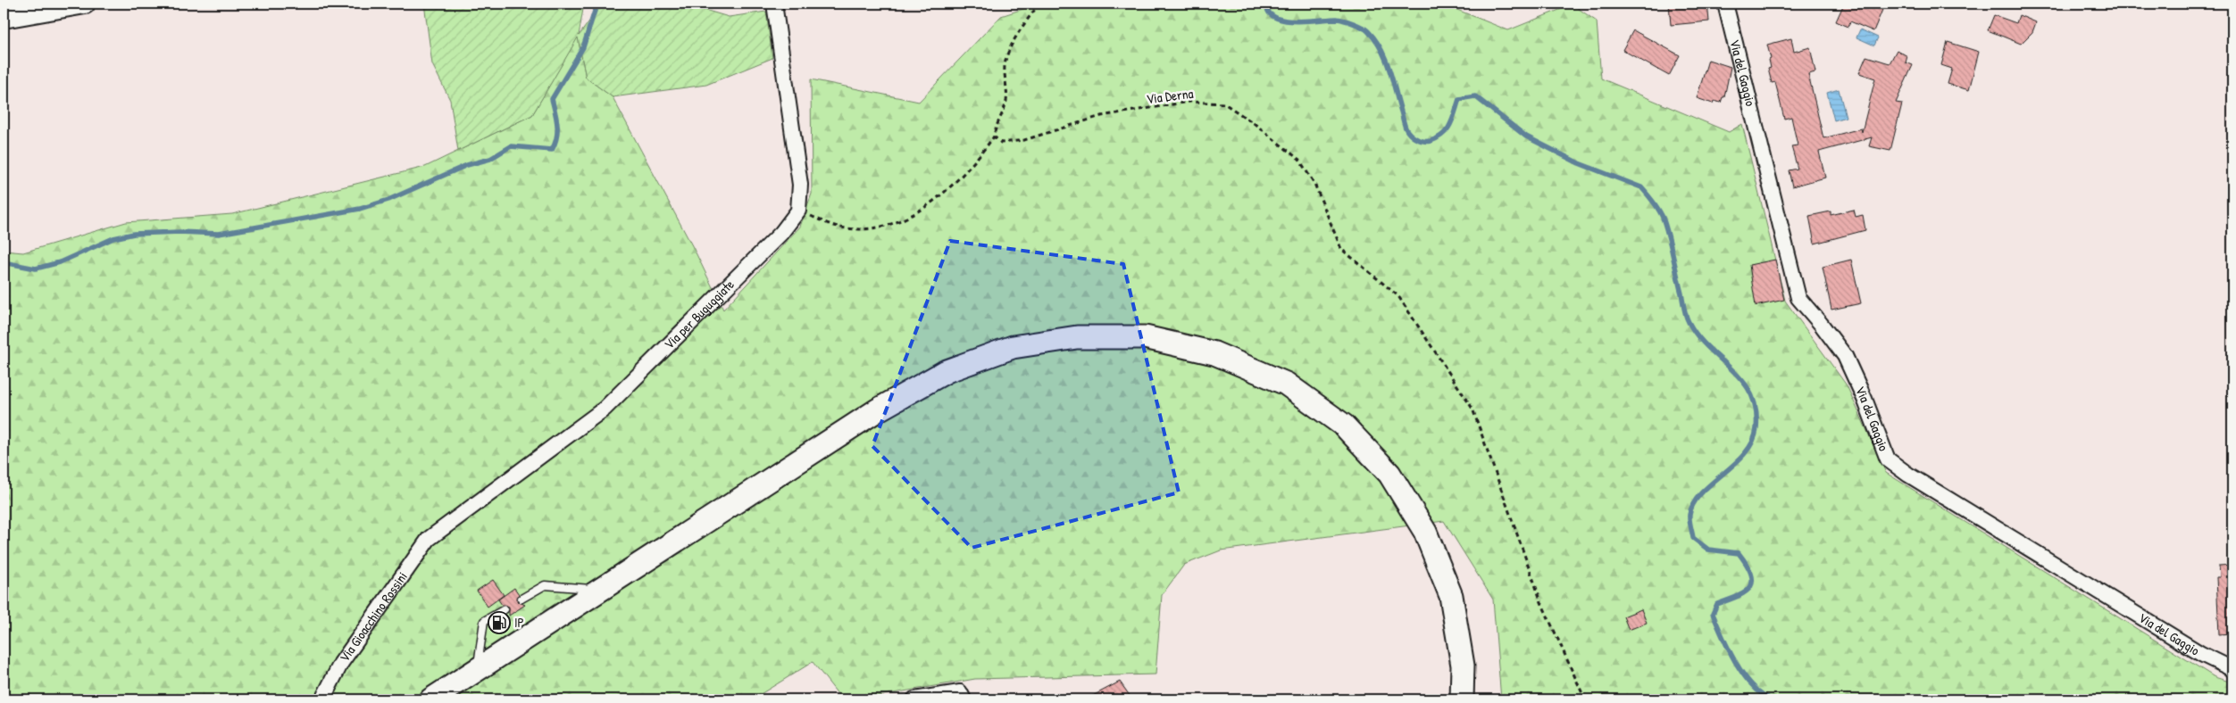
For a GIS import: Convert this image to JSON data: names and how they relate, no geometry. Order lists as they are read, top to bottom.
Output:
{
  "streets": {
    "street": ["Via del Gaggio", "Via per Buguggiate", "Via Gioacchino Rossini"],
    "path": ["Via Derna"]
  },
  "crossings": [
    ["Via per Buguggiate", "Via Gioacchino Rossini"]
  ],
  "places": {
    "fuel station": ["IP"]
  }
}
